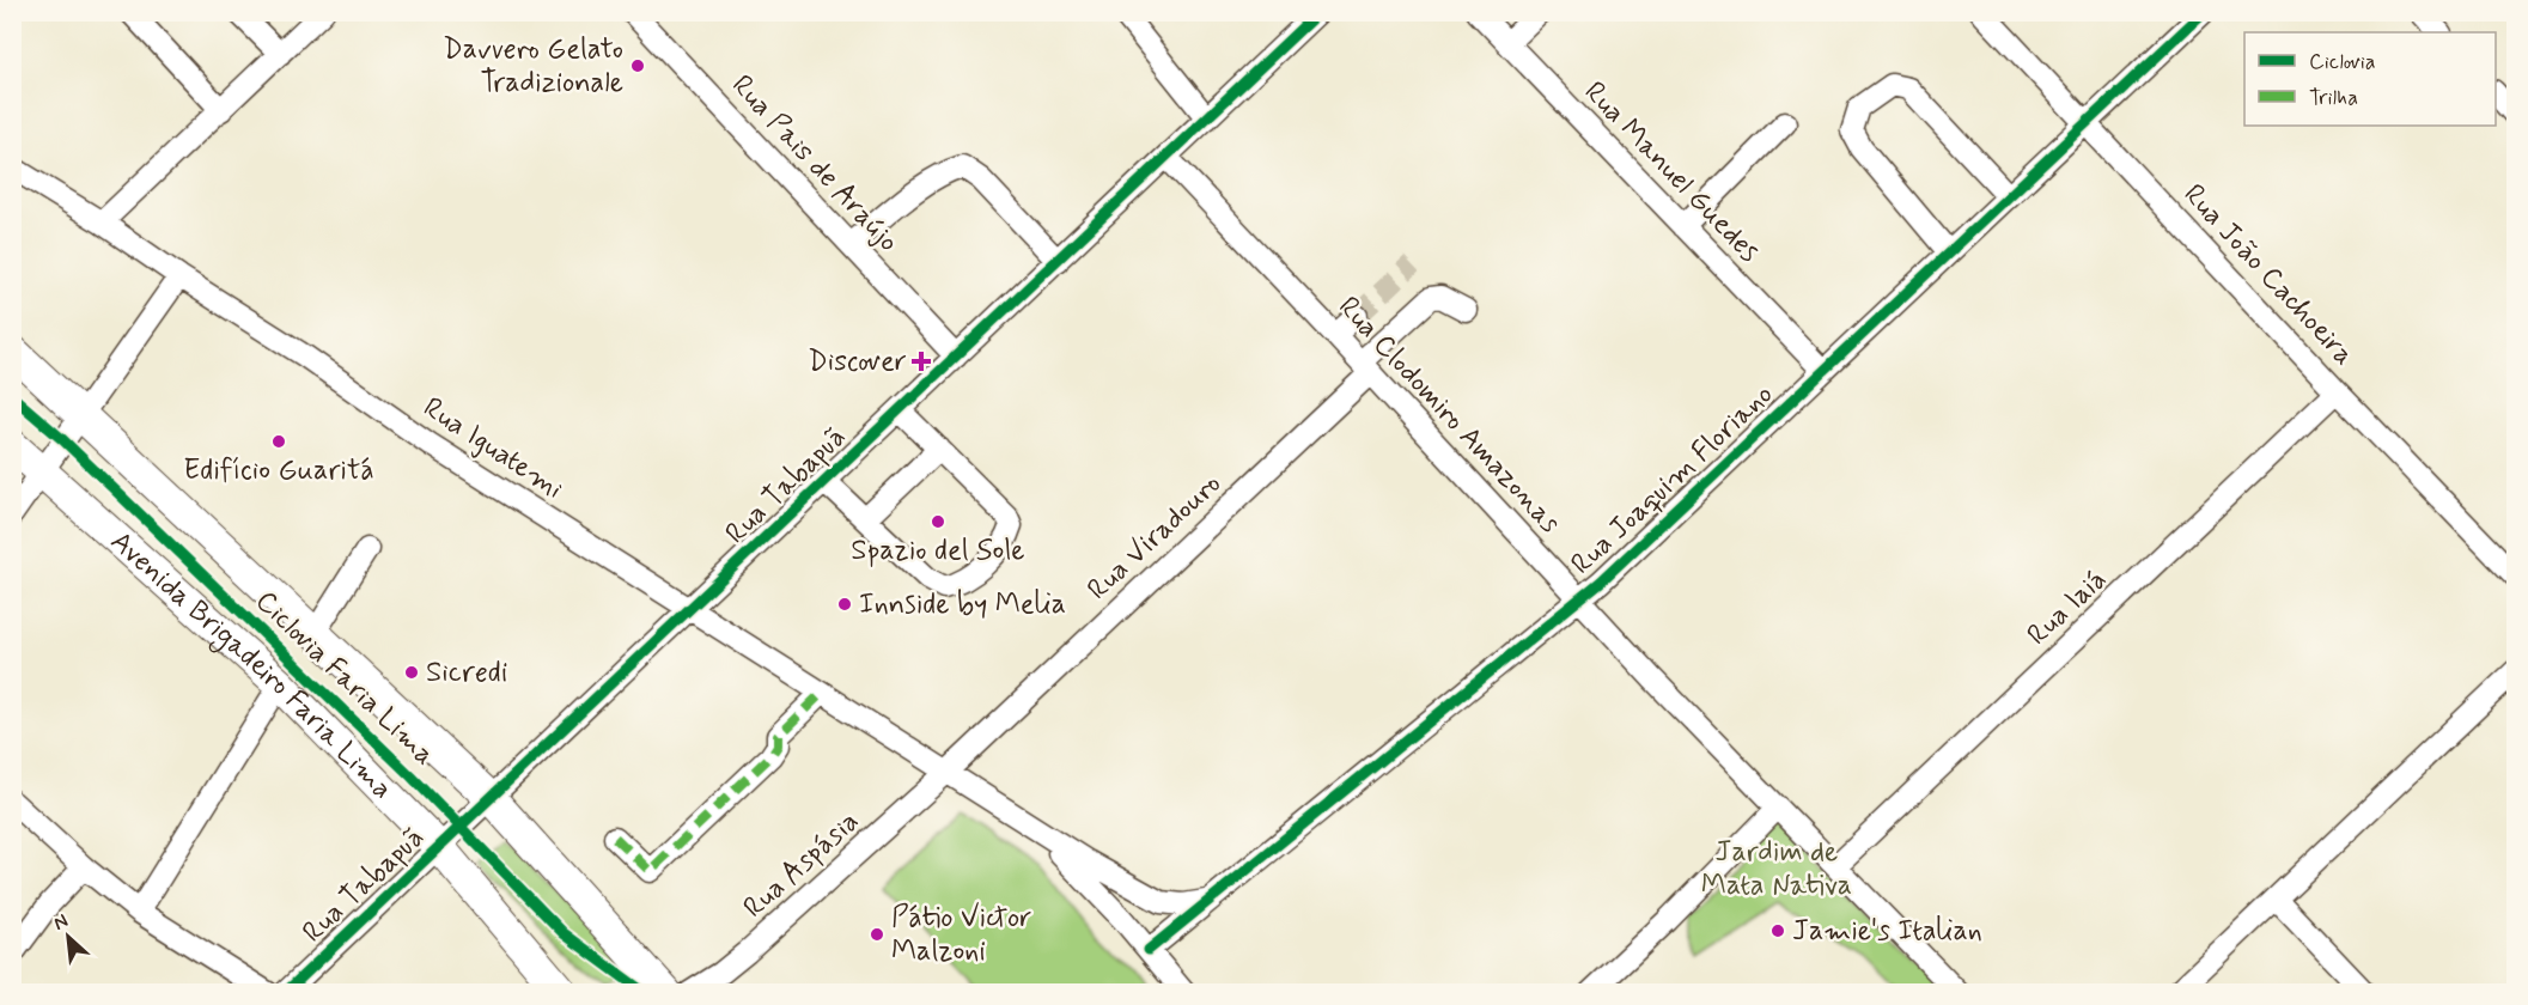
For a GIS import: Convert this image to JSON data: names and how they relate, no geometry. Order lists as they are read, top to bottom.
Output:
{
  "streets": {
    "highway": ["Avenida Brigadeiro Faria Lima"],
    "street": [
      "Rua Pais de Araújo",
      "Rua Manuel Guedes",
      "Rua João Cachoeira",
      "Rua Clodomiro Amazonas",
      "Rua Iguatemi",
      "Rua Joaquim Floriano",
      "Rua Tabapuã",
      "Rua Viradouro",
      "Rua Iaiá",
      "Rua Aspásia"
    ],
    "cycle path": ["Ciclovia Faria Lima"]
  },
  "crossings": [
    ["Rua Pais de Araújo", "Rua Tabapuã"],
    ["Rua Manuel Guedes", "Rua Joaquim Floriano"],
    ["Rua João Cachoeira", "Rua Joaquim Floriano"],
    ["Rua João Cachoeira", "Rua Iaiá"],
    ["Rua Clodomiro Amazonas", "Rua Joaquim Floriano"],
    ["Rua Clodomiro Amazonas", "Rua Tabapuã"],
    ["Rua Clodomiro Amazonas", "Rua Viradouro"],
    ["Rua Clodomiro Amazonas", "Rua Iaiá"],
    ["Rua Iguatemi", "Rua Tabapuã"],
    ["Rua Iguatemi", "Rua Viradouro"],
    ["Rua Iguatemi", "Rua Aspásia"],
    ["Rua Tabapuã", "Avenida Brigadeiro Faria Lima"],
    ["Rua Viradouro", "Rua Aspásia"]
  ],
  "parks": ["Jardim de Mata Nativa"],
  "places": {
    "other": [
      "Davvero Gelato Tradizionale",
      "Edifício Guaritá",
      "Spazio del Sole",
      "Innside by Melia",
      "Sicredi",
      "Jamie's Italian",
      "Pátio Victor Malzoni"
    ],
    "health": ["Discover"]
  },
  "legend": ["Ciclovia", "Trilha"],
  "north": "top left"
}
